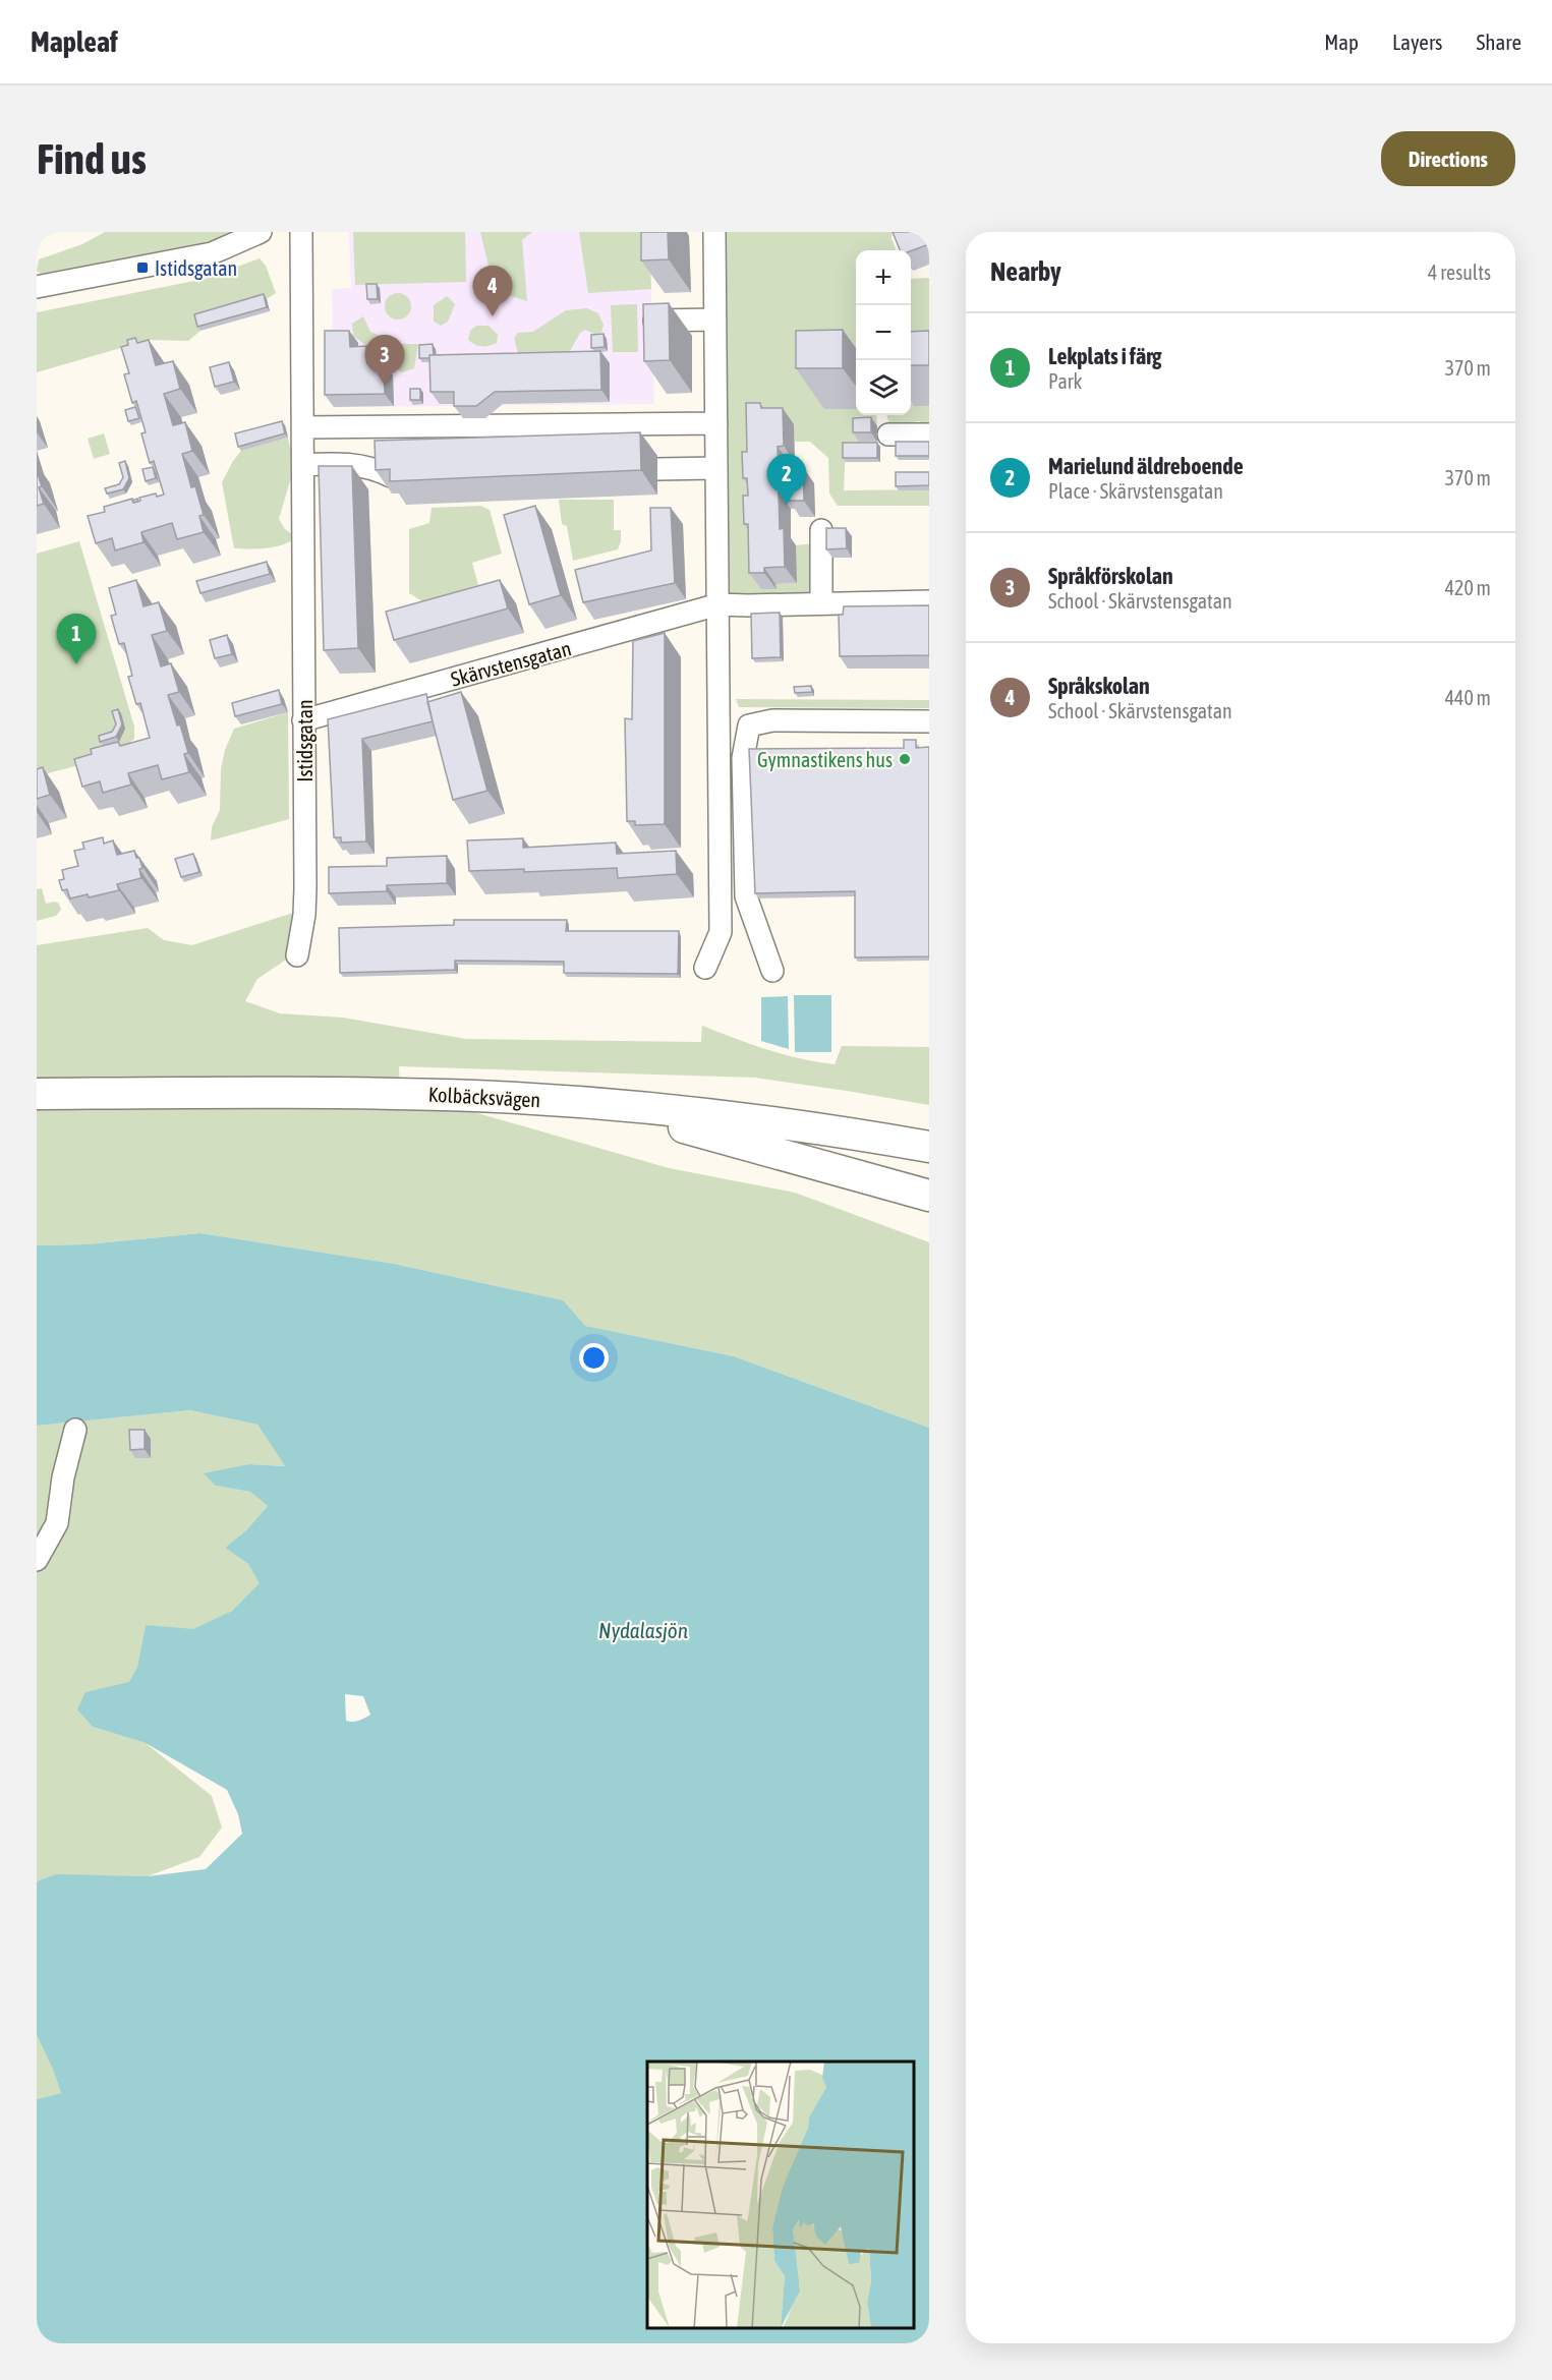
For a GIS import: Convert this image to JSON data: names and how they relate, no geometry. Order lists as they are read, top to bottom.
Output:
{
  "streets": {
    "highway": ["Kolbäcksvägen"],
    "street": ["Skärvstensgatan", "Istidsgatan"]
  },
  "crossings": [
    ["Skärvstensgatan", "Istidsgatan"]
  ],
  "water": ["Nydalasjön"],
  "places": {
    "transit": ["Istidsgatan"],
    "other": ["Gymnastikens hus"]
  },
  "page": {
    "header": "Mapleaf",
    "nav": ["Map", "Layers", "Share"],
    "buttons": "Directions",
    "title": "Find us",
    "heading": ["Nearby", "4 results"],
    "map_buttons": ["+", "−"],
    "pins": [
      "4",
      "3",
      "2",
      "1"
    ],
    "list": [
      {
        "mark": "1",
        "name": "Lekplats i färg",
        "note": "Park",
        "value": "370 m"
      },
      {
        "mark": "2",
        "name": "Marielund äldreboende",
        "note": "Place · Skärvstensgatan",
        "value": "370 m"
      },
      {
        "mark": "3",
        "name": "Språkförskolan",
        "note": "School · Skärvstensgatan",
        "value": "420 m"
      },
      {
        "mark": "4",
        "name": "Språkskolan",
        "note": "School · Skärvstensgatan",
        "value": "440 m"
      }
    ]
  }
}
